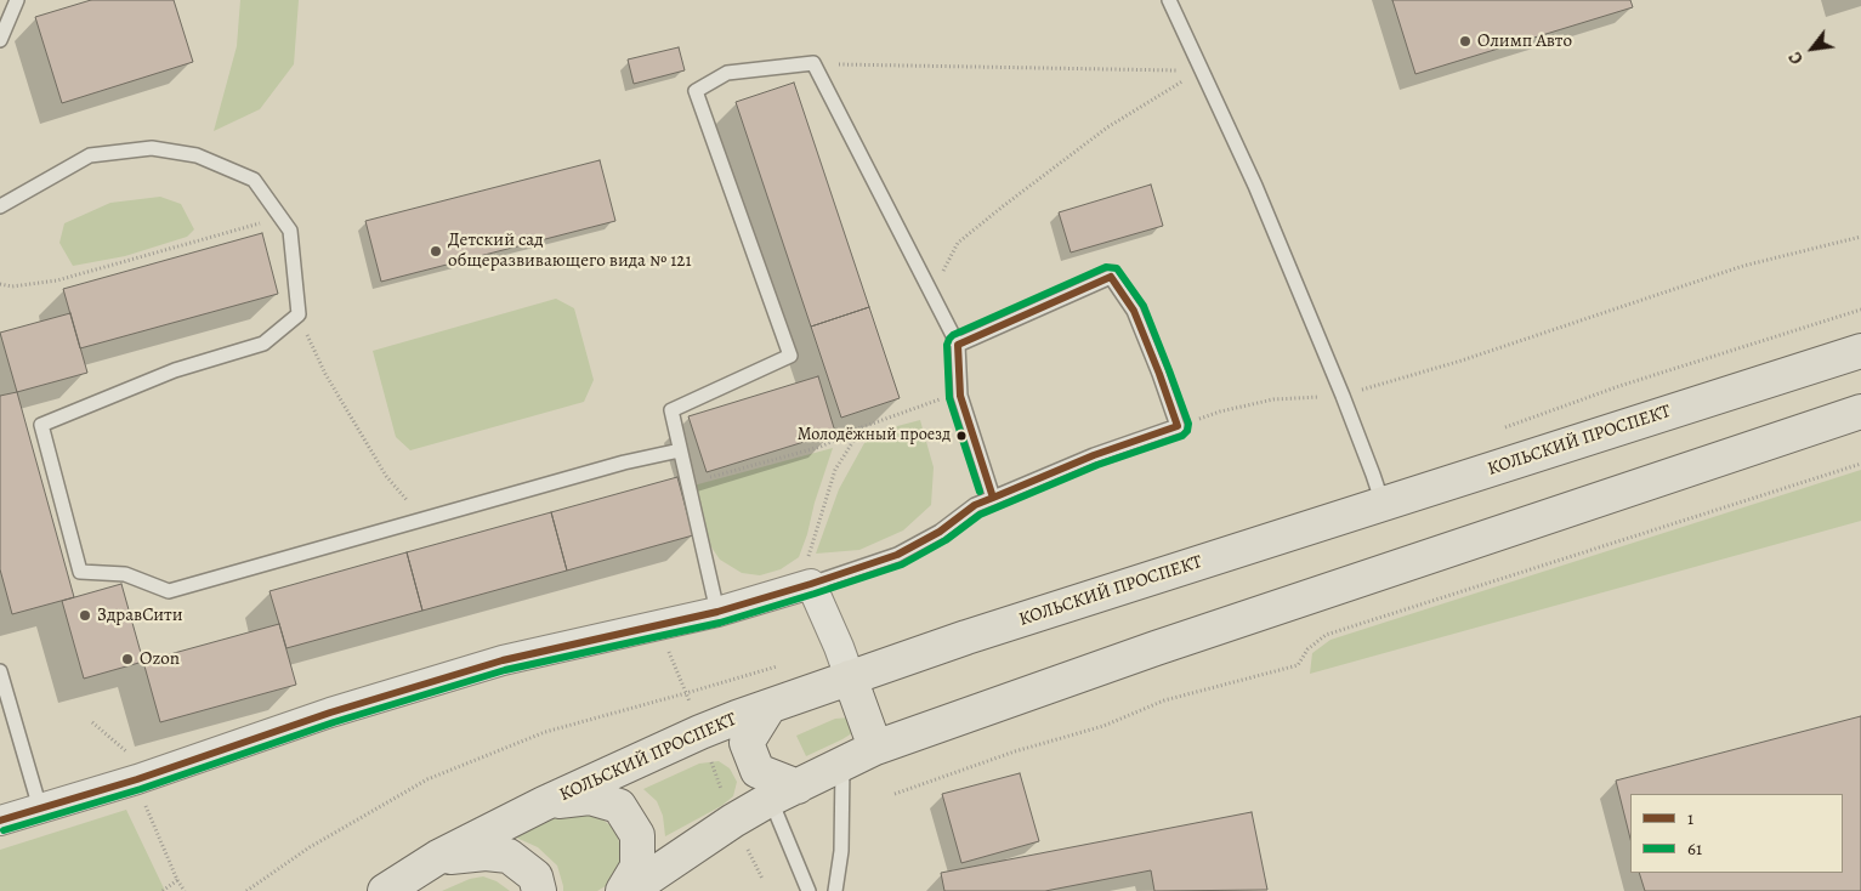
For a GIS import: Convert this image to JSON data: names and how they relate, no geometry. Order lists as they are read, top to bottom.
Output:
{
  "streets": {
    "main road": ["КОЛЬСКИЙ ПРОСПЕКТ"]
  },
  "places": [
    "Олимп Авто",
    "Детский сад общеразвивающего вида № 121",
    "Молодёжный проезд",
    "ЗдравСити",
    "Ozon"
  ],
  "lines": ["transit line 61", "transit line 1"],
  "legend": ["1", "61"],
  "north": "bottom left"
}
